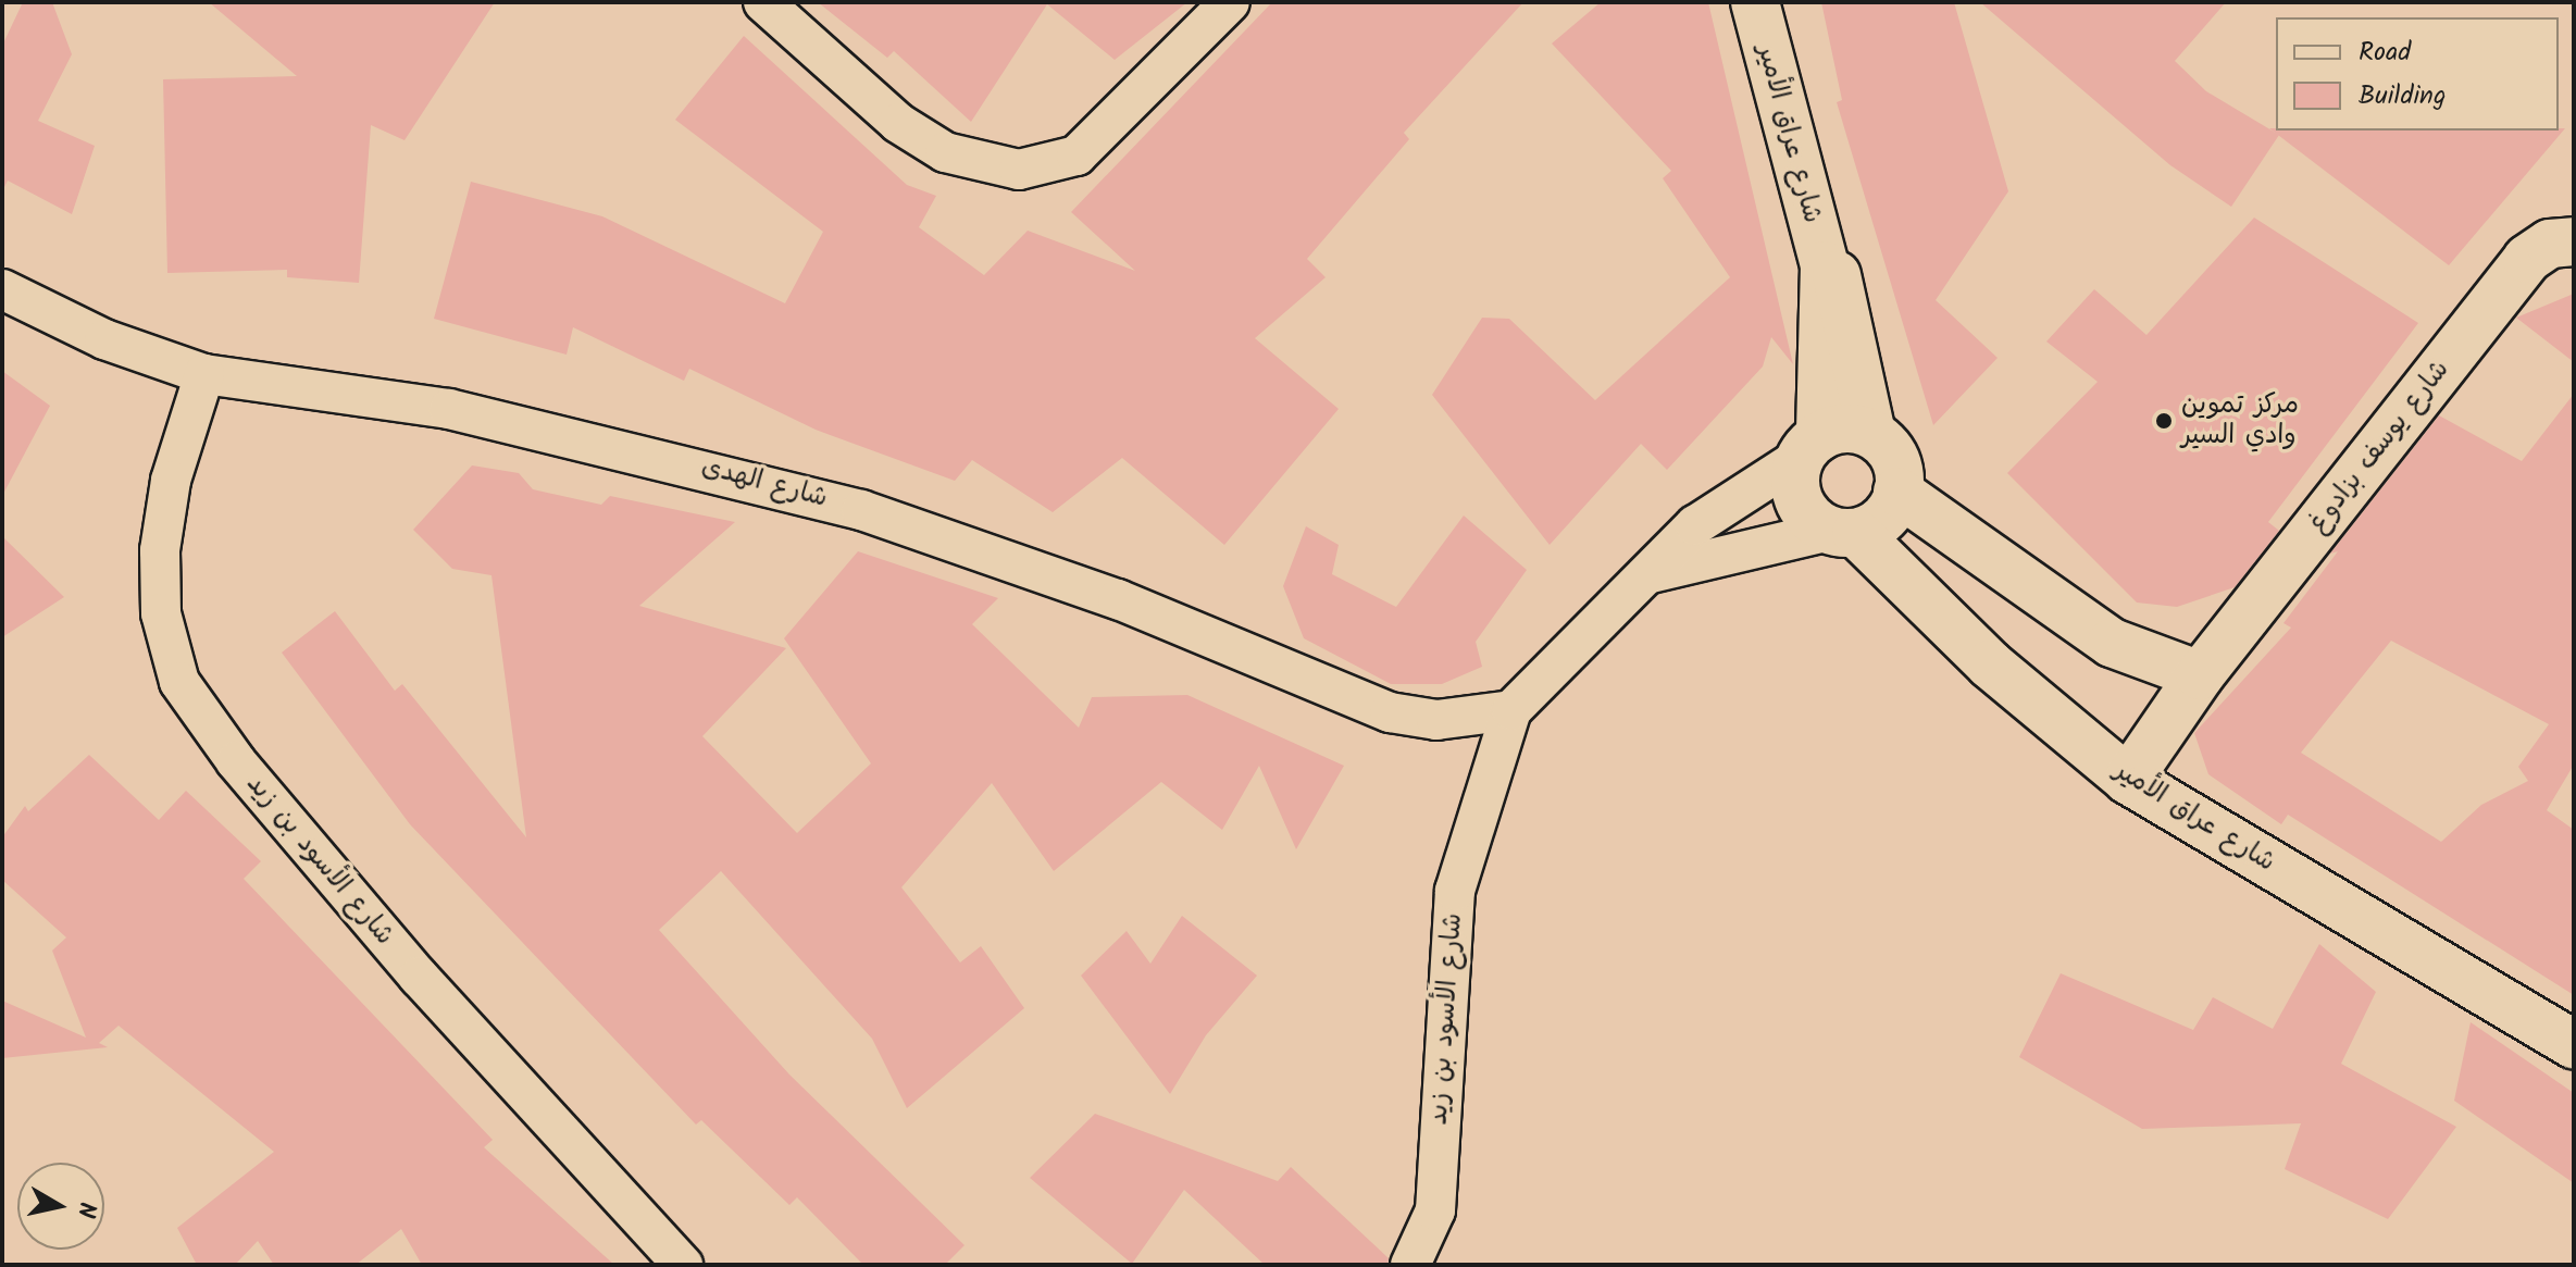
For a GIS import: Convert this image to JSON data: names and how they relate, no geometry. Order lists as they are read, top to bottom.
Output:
{
  "streets": {
    "main road": ["شارع عراق الأمير", "شارع يوسف بزادوغ"],
    "street": ["شارع الهدى", "شارع الأسود بن زيد"]
  },
  "crossings": [
    ["شارع عراق الأمير", "شارع يوسف بزادوغ"],
    ["شارع عراق الأمير", "شارع الأسود بن زيد"],
    ["شارع الهدى", "شارع الأسود بن زيد"]
  ],
  "places": ["مركز تموين وادي السير"],
  "legend": ["Road", "Building"],
  "north": "right"
}
